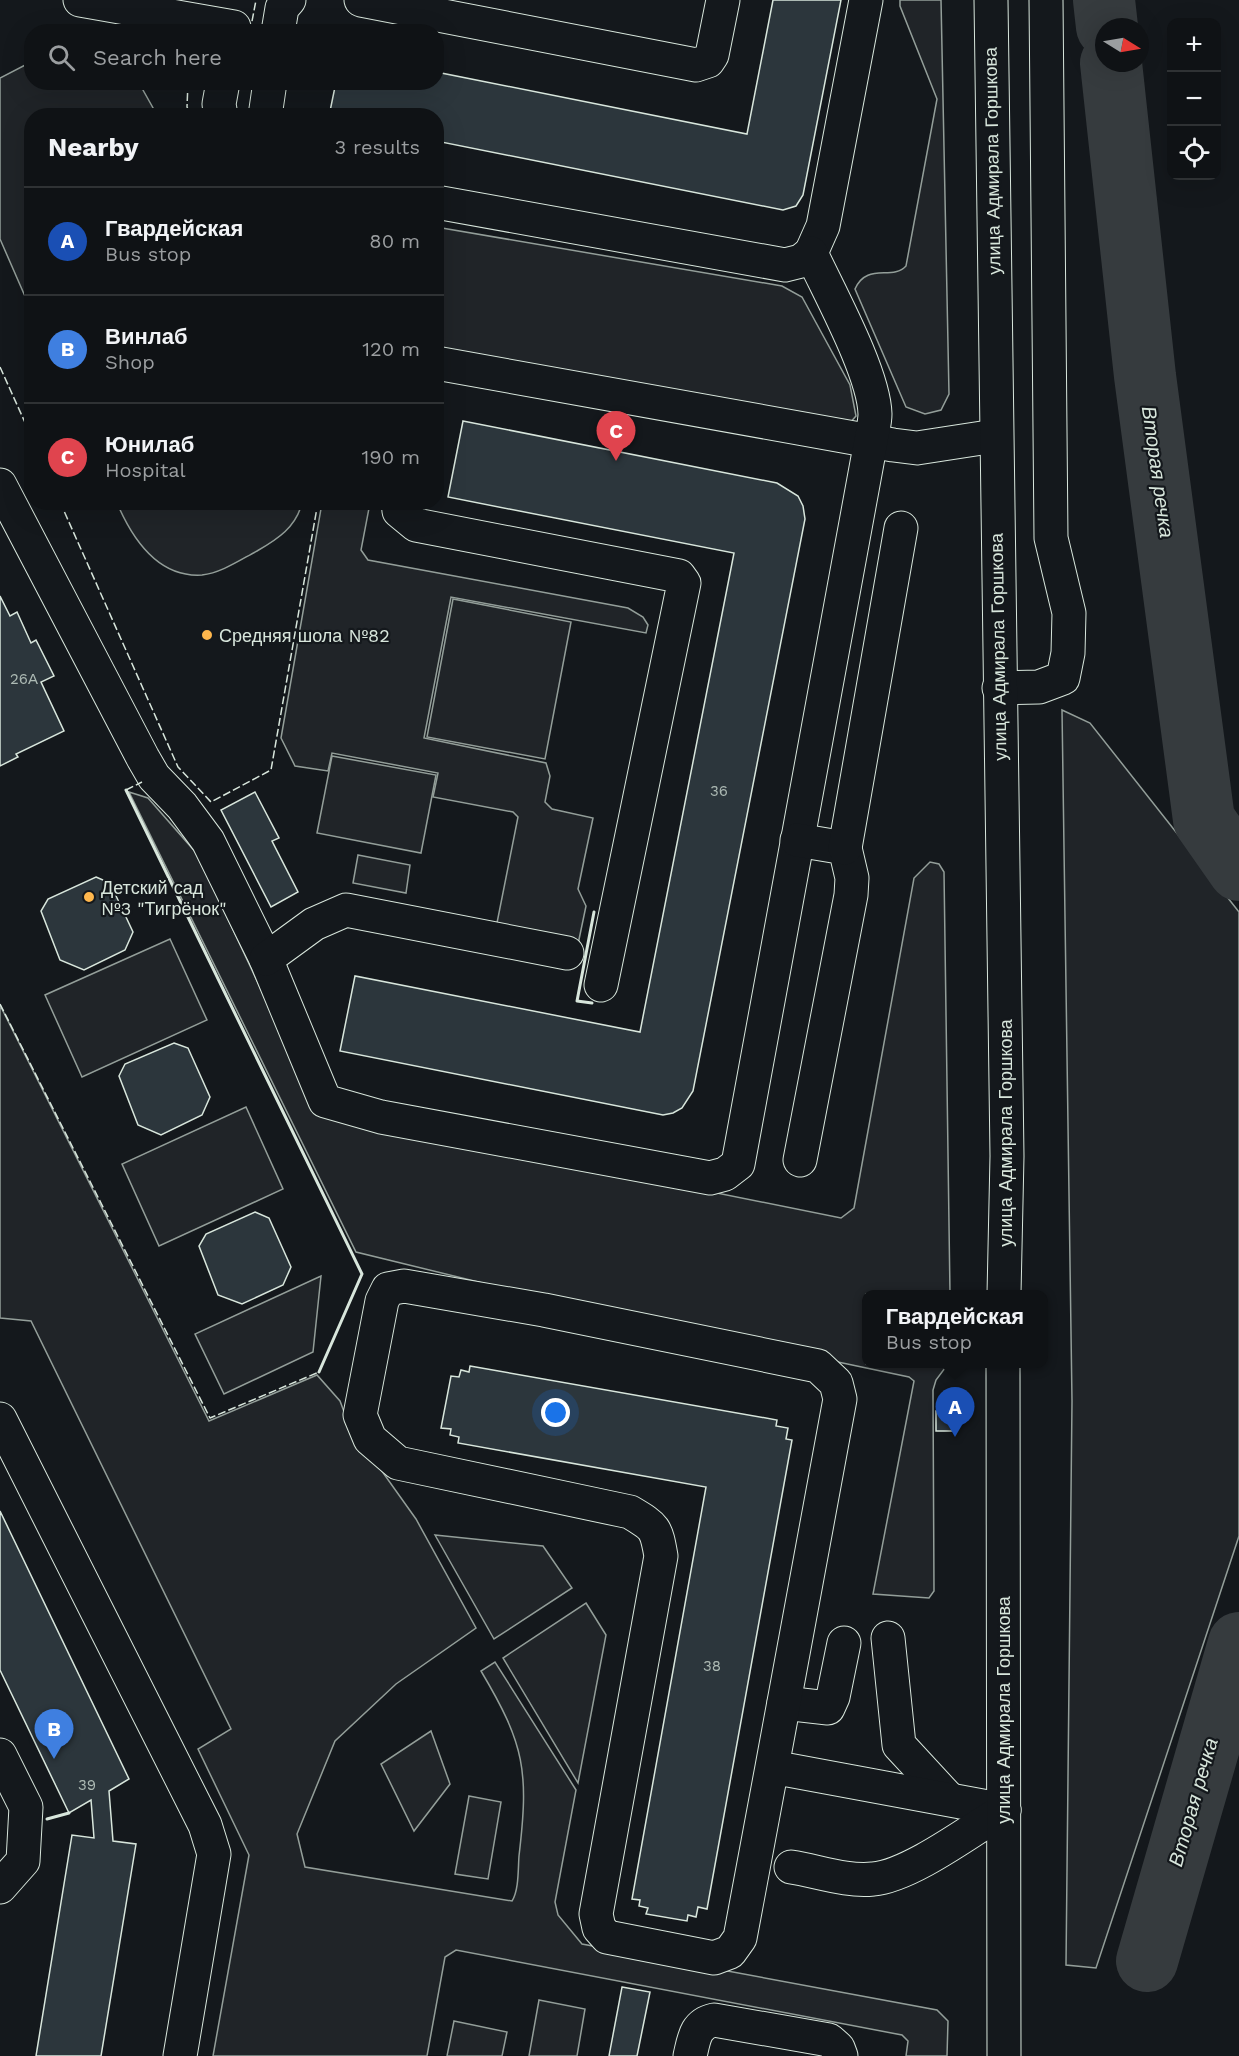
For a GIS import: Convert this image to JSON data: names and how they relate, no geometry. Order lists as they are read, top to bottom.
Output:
{
  "streets": {
    "main road": ["улица Адмирала Горшкова"]
  },
  "water": ["Вторая речка"],
  "places": ["Средняя шола №82", "Детский сад №3 \"Тигрёнок\""],
  "house_numbers": [
    "26А",
    "36",
    "38",
    "39"
  ],
  "north": "right",
  "page": {
    "map_buttons": ["+", "−"],
    "search": "Search here",
    "heading": ["Nearby", "3 results"],
    "list": [
      {
        "mark": "A",
        "name": "Гвардейская",
        "note": "Bus stop",
        "value": "80 m"
      },
      {
        "mark": "B",
        "name": "Винлаб",
        "note": "Shop",
        "value": "120 m"
      },
      {
        "mark": "C",
        "name": "Юнилаб",
        "note": "Hospital",
        "value": "190 m"
      }
    ],
    "pins": ["C", "A", "B"],
    "popup": ["Гвардейская", "Bus stop"]
  }
}
